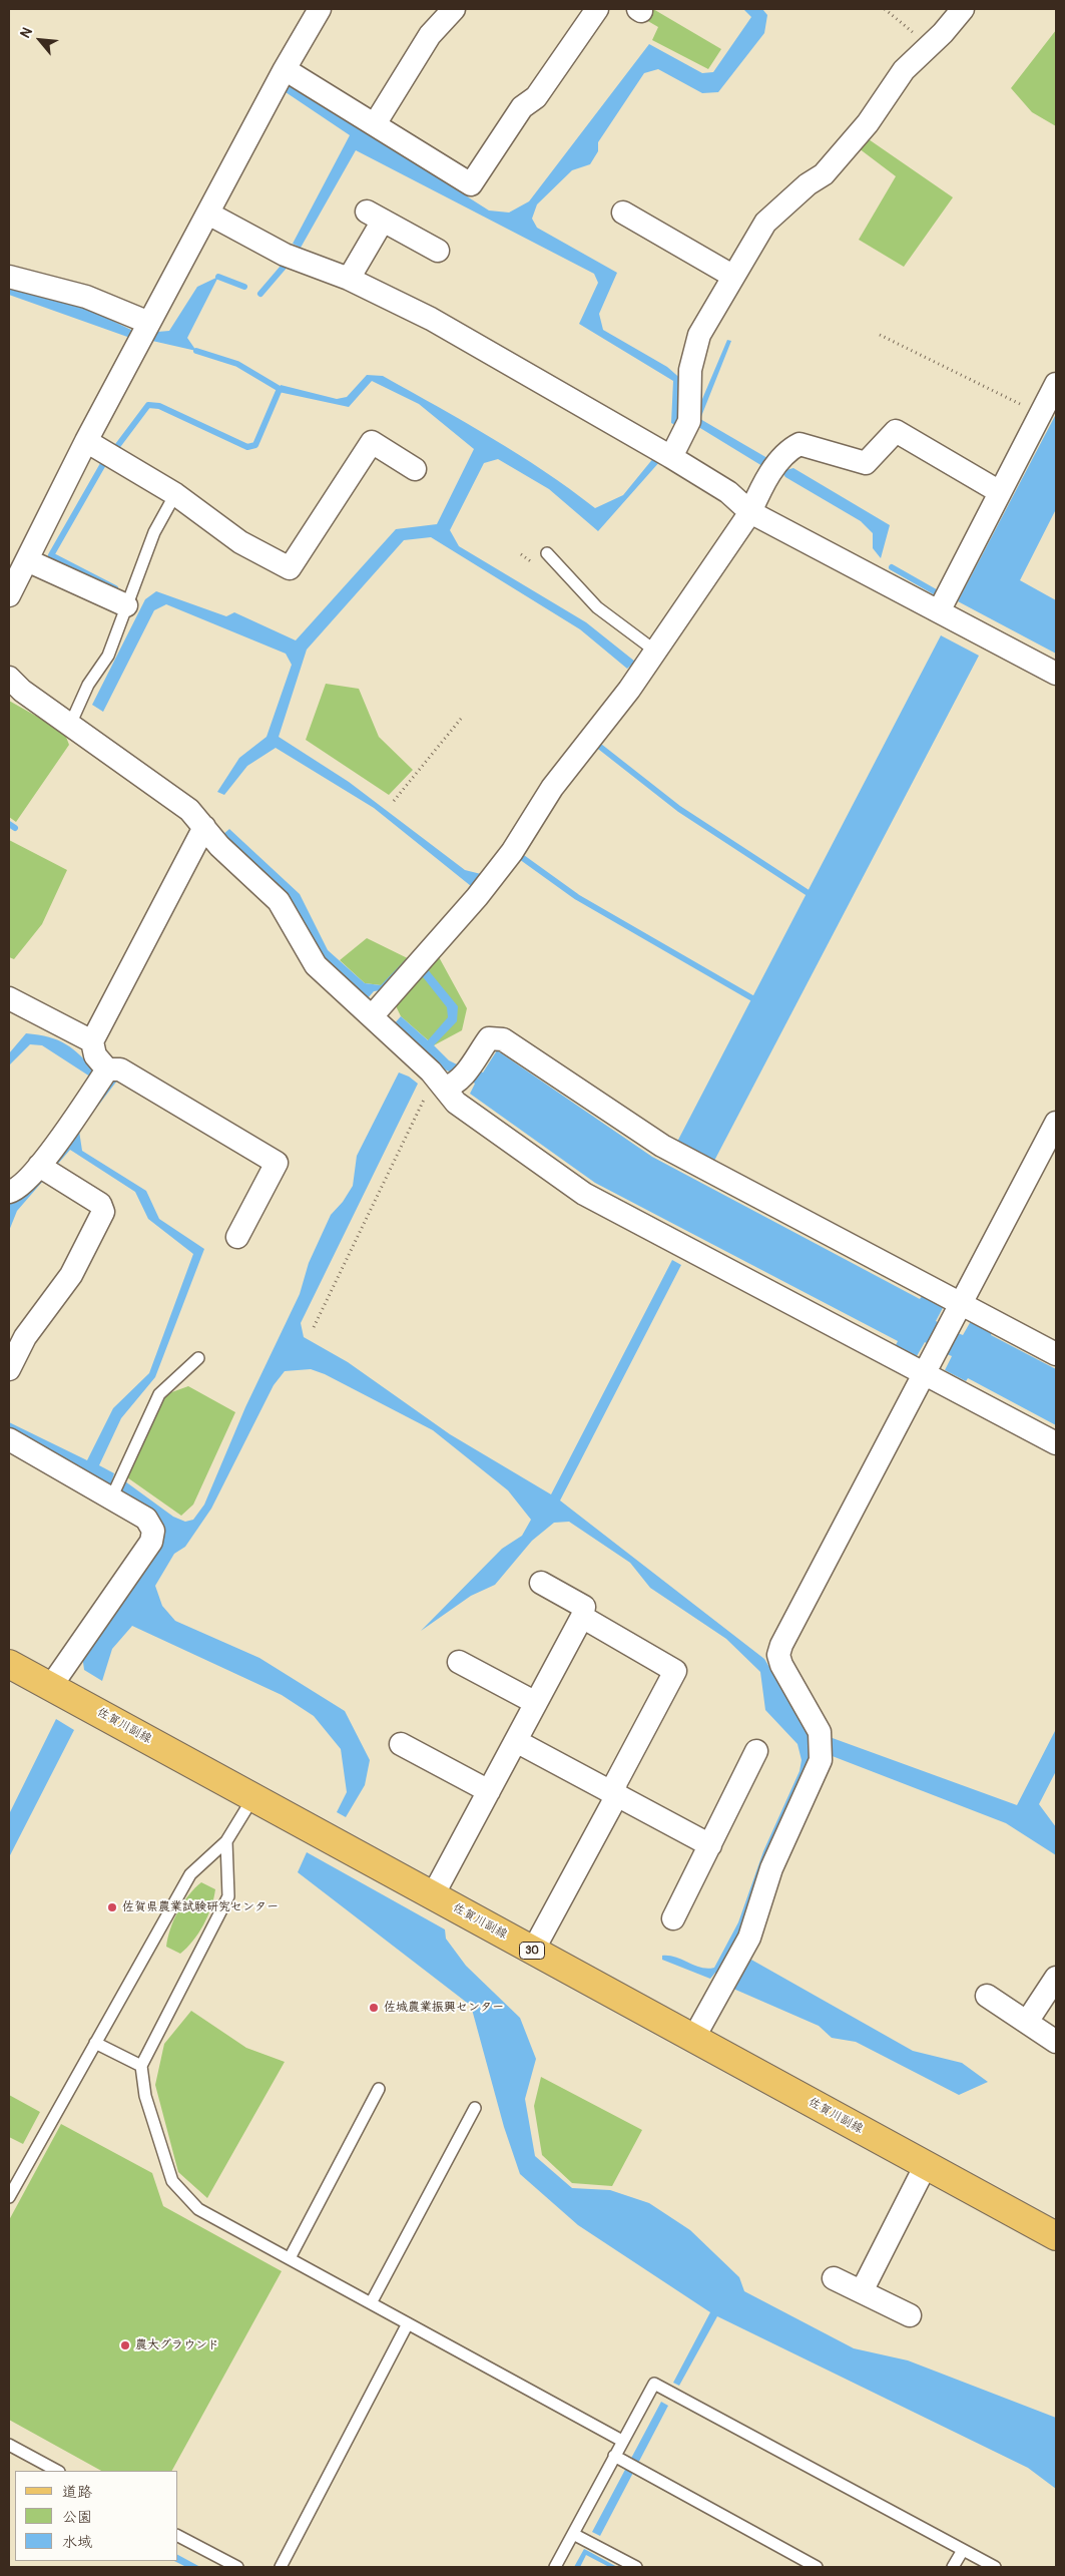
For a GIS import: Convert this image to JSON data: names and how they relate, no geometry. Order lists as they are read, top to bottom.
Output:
{
  "streets": {
    "main road": ["佐賀川副線", "30"]
  },
  "places": ["佐賀県農業試験研究センター", "佐城農業振興センター", "農大グラウンド"],
  "legend": ["道路", "公園", "水域"],
  "north": "top left"
}
